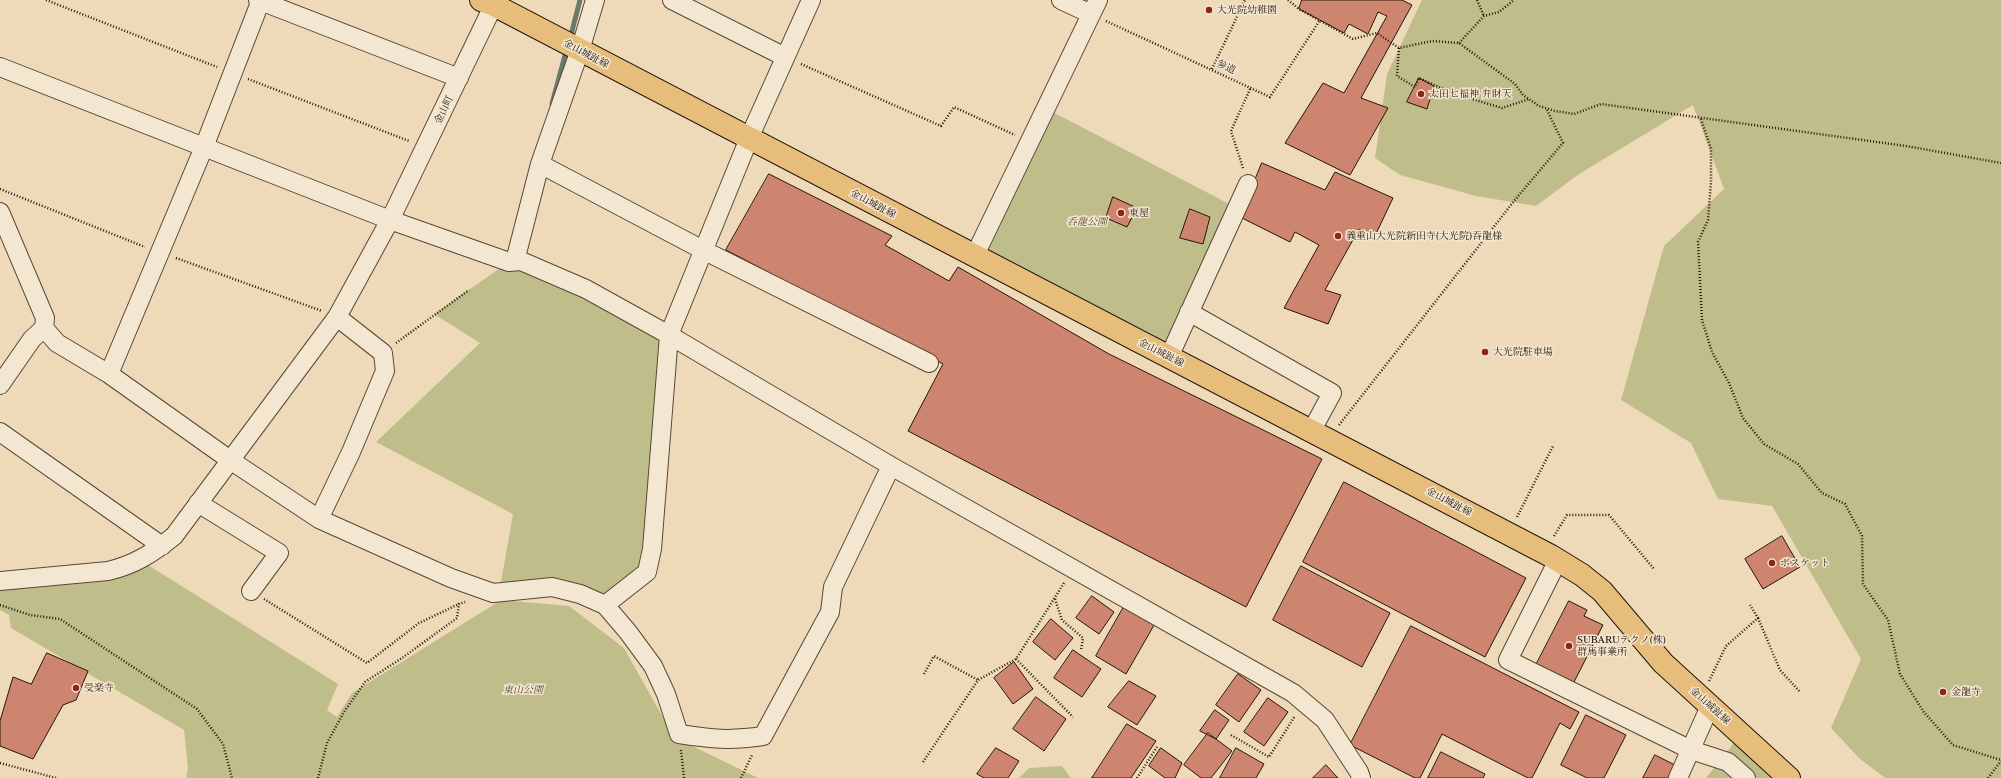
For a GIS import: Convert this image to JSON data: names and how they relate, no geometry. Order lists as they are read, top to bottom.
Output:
{
  "streets": {
    "main road": ["金山城趾線"],
    "street": ["金山町"],
    "path": ["参道"]
  },
  "crossings": [
    ["金山城趾線", "金山町"]
  ],
  "parks": ["呑龍公園", "東山公園"],
  "places": [
    "大光院幼稚園",
    "太田七福神 弁財天",
    "東屋",
    "義重山大光院新田寺(大光院)吞龍様",
    "大光院駐車場",
    "ボスケット",
    "SUBARUテクノ(株) 群馬事業所",
    "受楽寺",
    "金龍寺"
  ]
}
